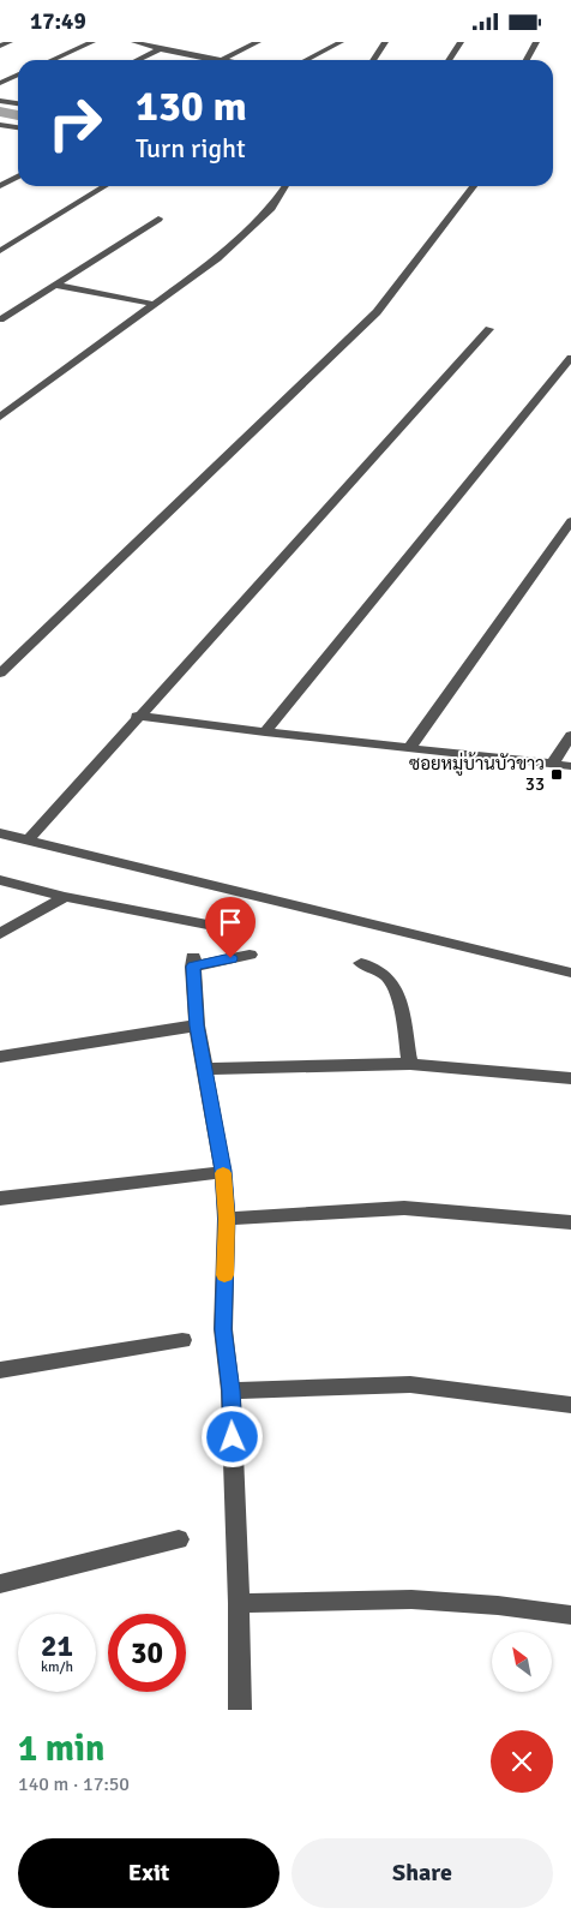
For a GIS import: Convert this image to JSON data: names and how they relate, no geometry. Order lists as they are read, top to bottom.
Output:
{
  "places": {
    "transit": ["ซอยหมู่บ้านบัวขาว 33"]
  },
  "north": "top left",
  "page": {
    "status": "17:49",
    "turn": ["130 m", "Turn right"],
    "speed": "21 km/h",
    "limit": "30",
    "heading": ["1 min", "140 m · 17:50"],
    "buttons": ["Exit", "Share"]
  }
}
